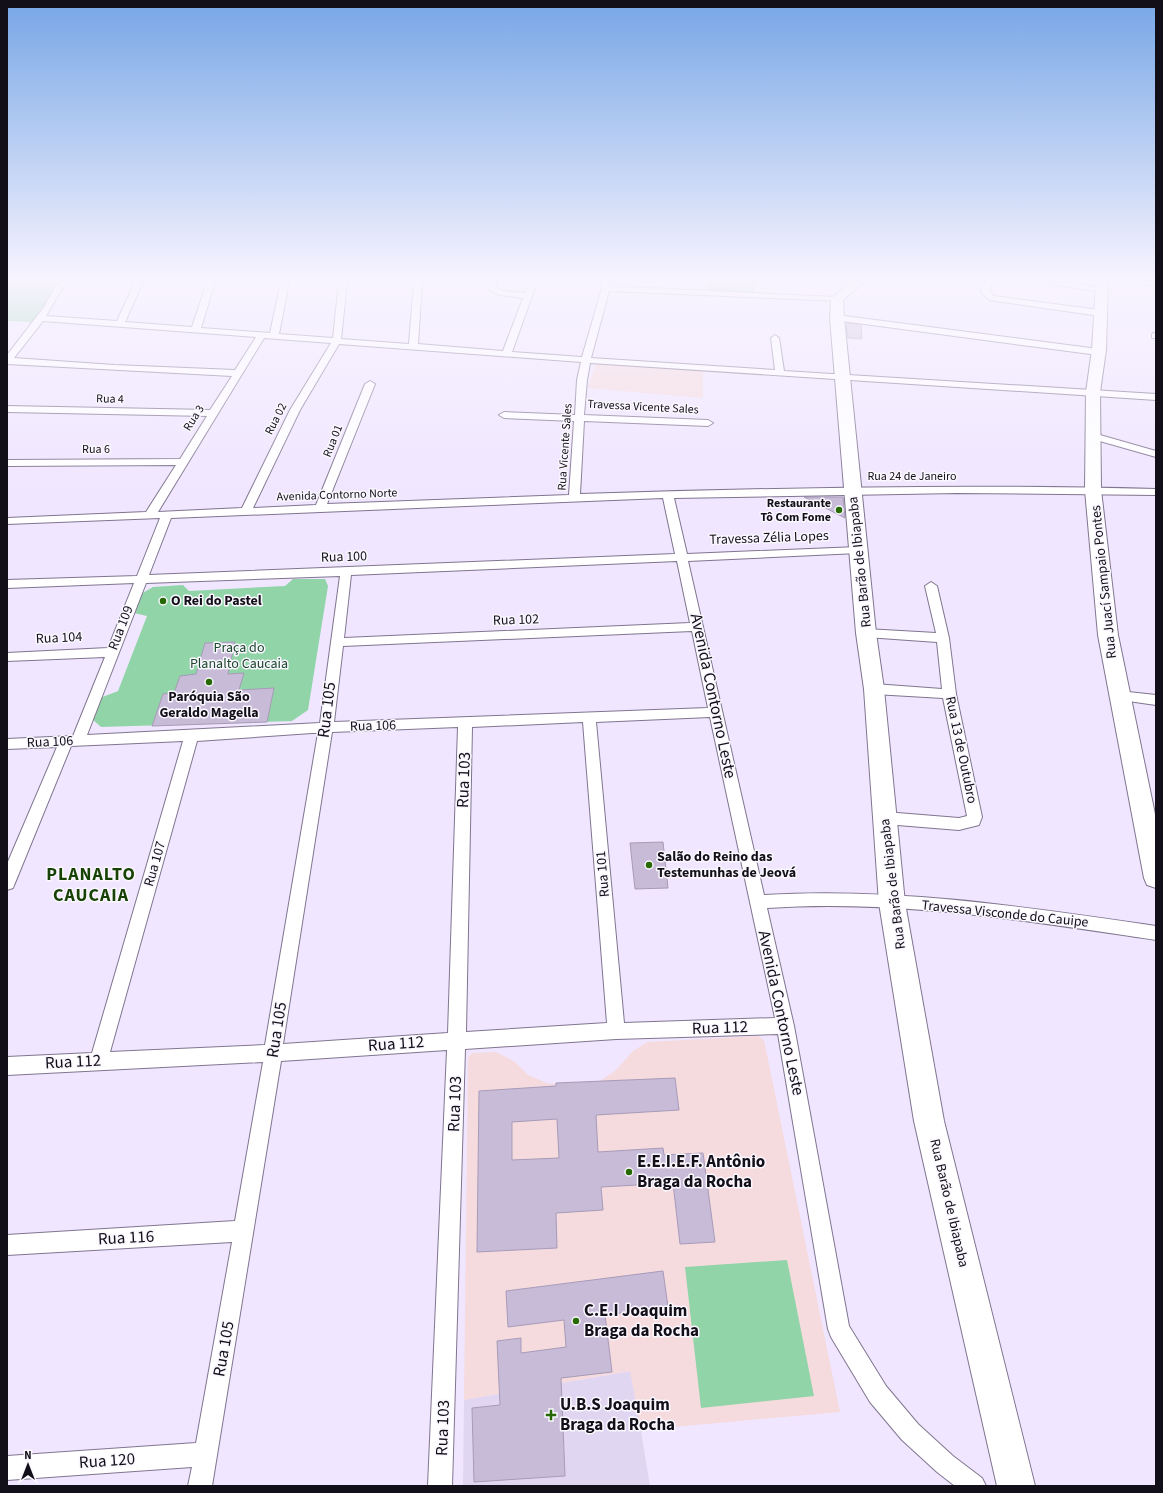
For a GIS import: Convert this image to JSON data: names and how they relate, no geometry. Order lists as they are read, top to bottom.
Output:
{
  "streets": {
    "main road": ["Rua Barão de Ibiapaba", "Rua Juací Sampaio Pontes"],
    "street": [
      "Rua 4",
      "Travessa Vicente Sales",
      "Rua 3",
      "Rua 02",
      "Rua 01",
      "Rua Vicente Sales",
      "Rua 6",
      "Rua 24 de Janeiro",
      "Avenida Contorno Norte",
      "Travessa Zélia Lopes",
      "Rua 100",
      "Rua 102",
      "Rua 109",
      "Rua 104",
      "Avenida Contorno Leste",
      "Rua 105",
      "Rua 106",
      "Rua 13 de Outubro",
      "Rua 103",
      "Rua 107",
      "Rua 101",
      "Travessa Visconde do Cauipe",
      "Rua 112",
      "Rua 116",
      "Rua 120"
    ]
  },
  "crossings": [
    ["Rua 4", "Rua 3"],
    ["Travessa Vicente Sales", "Rua Vicente Sales"],
    ["Rua 3", "Rua 6"],
    ["Rua 3", "Avenida Contorno Norte"],
    ["Rua 02", "Avenida Contorno Norte"],
    ["Rua 01", "Avenida Contorno Norte"],
    ["Rua Vicente Sales", "Avenida Contorno Norte"],
    ["Rua 24 de Janeiro", "Avenida Contorno Norte"],
    ["Rua 24 de Janeiro", "Rua Barão de Ibiapaba"],
    ["Rua 24 de Janeiro", "Rua Juací Sampaio Pontes"],
    ["Rua 24 de Janeiro", "Avenida Contorno Leste"],
    ["Avenida Contorno Norte", "Rua 109"],
    ["Avenida Contorno Norte", "Avenida Contorno Leste"],
    ["Travessa Zélia Lopes", "Rua 100"],
    ["Travessa Zélia Lopes", "Rua Barão de Ibiapaba"],
    ["Travessa Zélia Lopes", "Avenida Contorno Leste"],
    ["Rua 100", "Rua 109"],
    ["Rua 100", "Avenida Contorno Leste"],
    ["Rua 100", "Rua 105"],
    ["Rua Barão de Ibiapaba", "Rua 13 de Outubro"],
    ["Rua Barão de Ibiapaba", "Travessa Visconde do Cauipe"],
    ["Rua 102", "Avenida Contorno Leste"],
    ["Rua 102", "Rua 105"],
    ["Rua 109", "Rua 104"],
    ["Rua 109", "Rua 106"],
    ["Avenida Contorno Leste", "Rua 106"],
    ["Avenida Contorno Leste", "Travessa Visconde do Cauipe"],
    ["Avenida Contorno Leste", "Rua 112"],
    ["Rua 105", "Rua 106"],
    ["Rua 105", "Rua 112"],
    ["Rua 105", "Rua 116"],
    ["Rua 105", "Rua 120"],
    ["Rua 106", "Rua 103"],
    ["Rua 106", "Rua 107"],
    ["Rua 106", "Rua 101"],
    ["Rua 103", "Rua 112"],
    ["Rua 107", "Rua 112"],
    ["Rua 101", "Rua 112"]
  ],
  "districts": ["PLANALTO CAUCAIA"],
  "parks": ["Praça do Planalto Caucaia"],
  "places": {
    "other": [
      "Restaurante Tô Com Fome",
      "O Rei do Pastel",
      "Paróquia São Geraldo Magella",
      "Salão do Reino das Testemunhas de Jeová",
      "E.E.I.E.F. Antônio Braga da Rocha",
      "C.E.I Joaquim Braga da Rocha"
    ],
    "health": ["U.B.S Joaquim Braga da Rocha"]
  },
  "north": "top"
}
